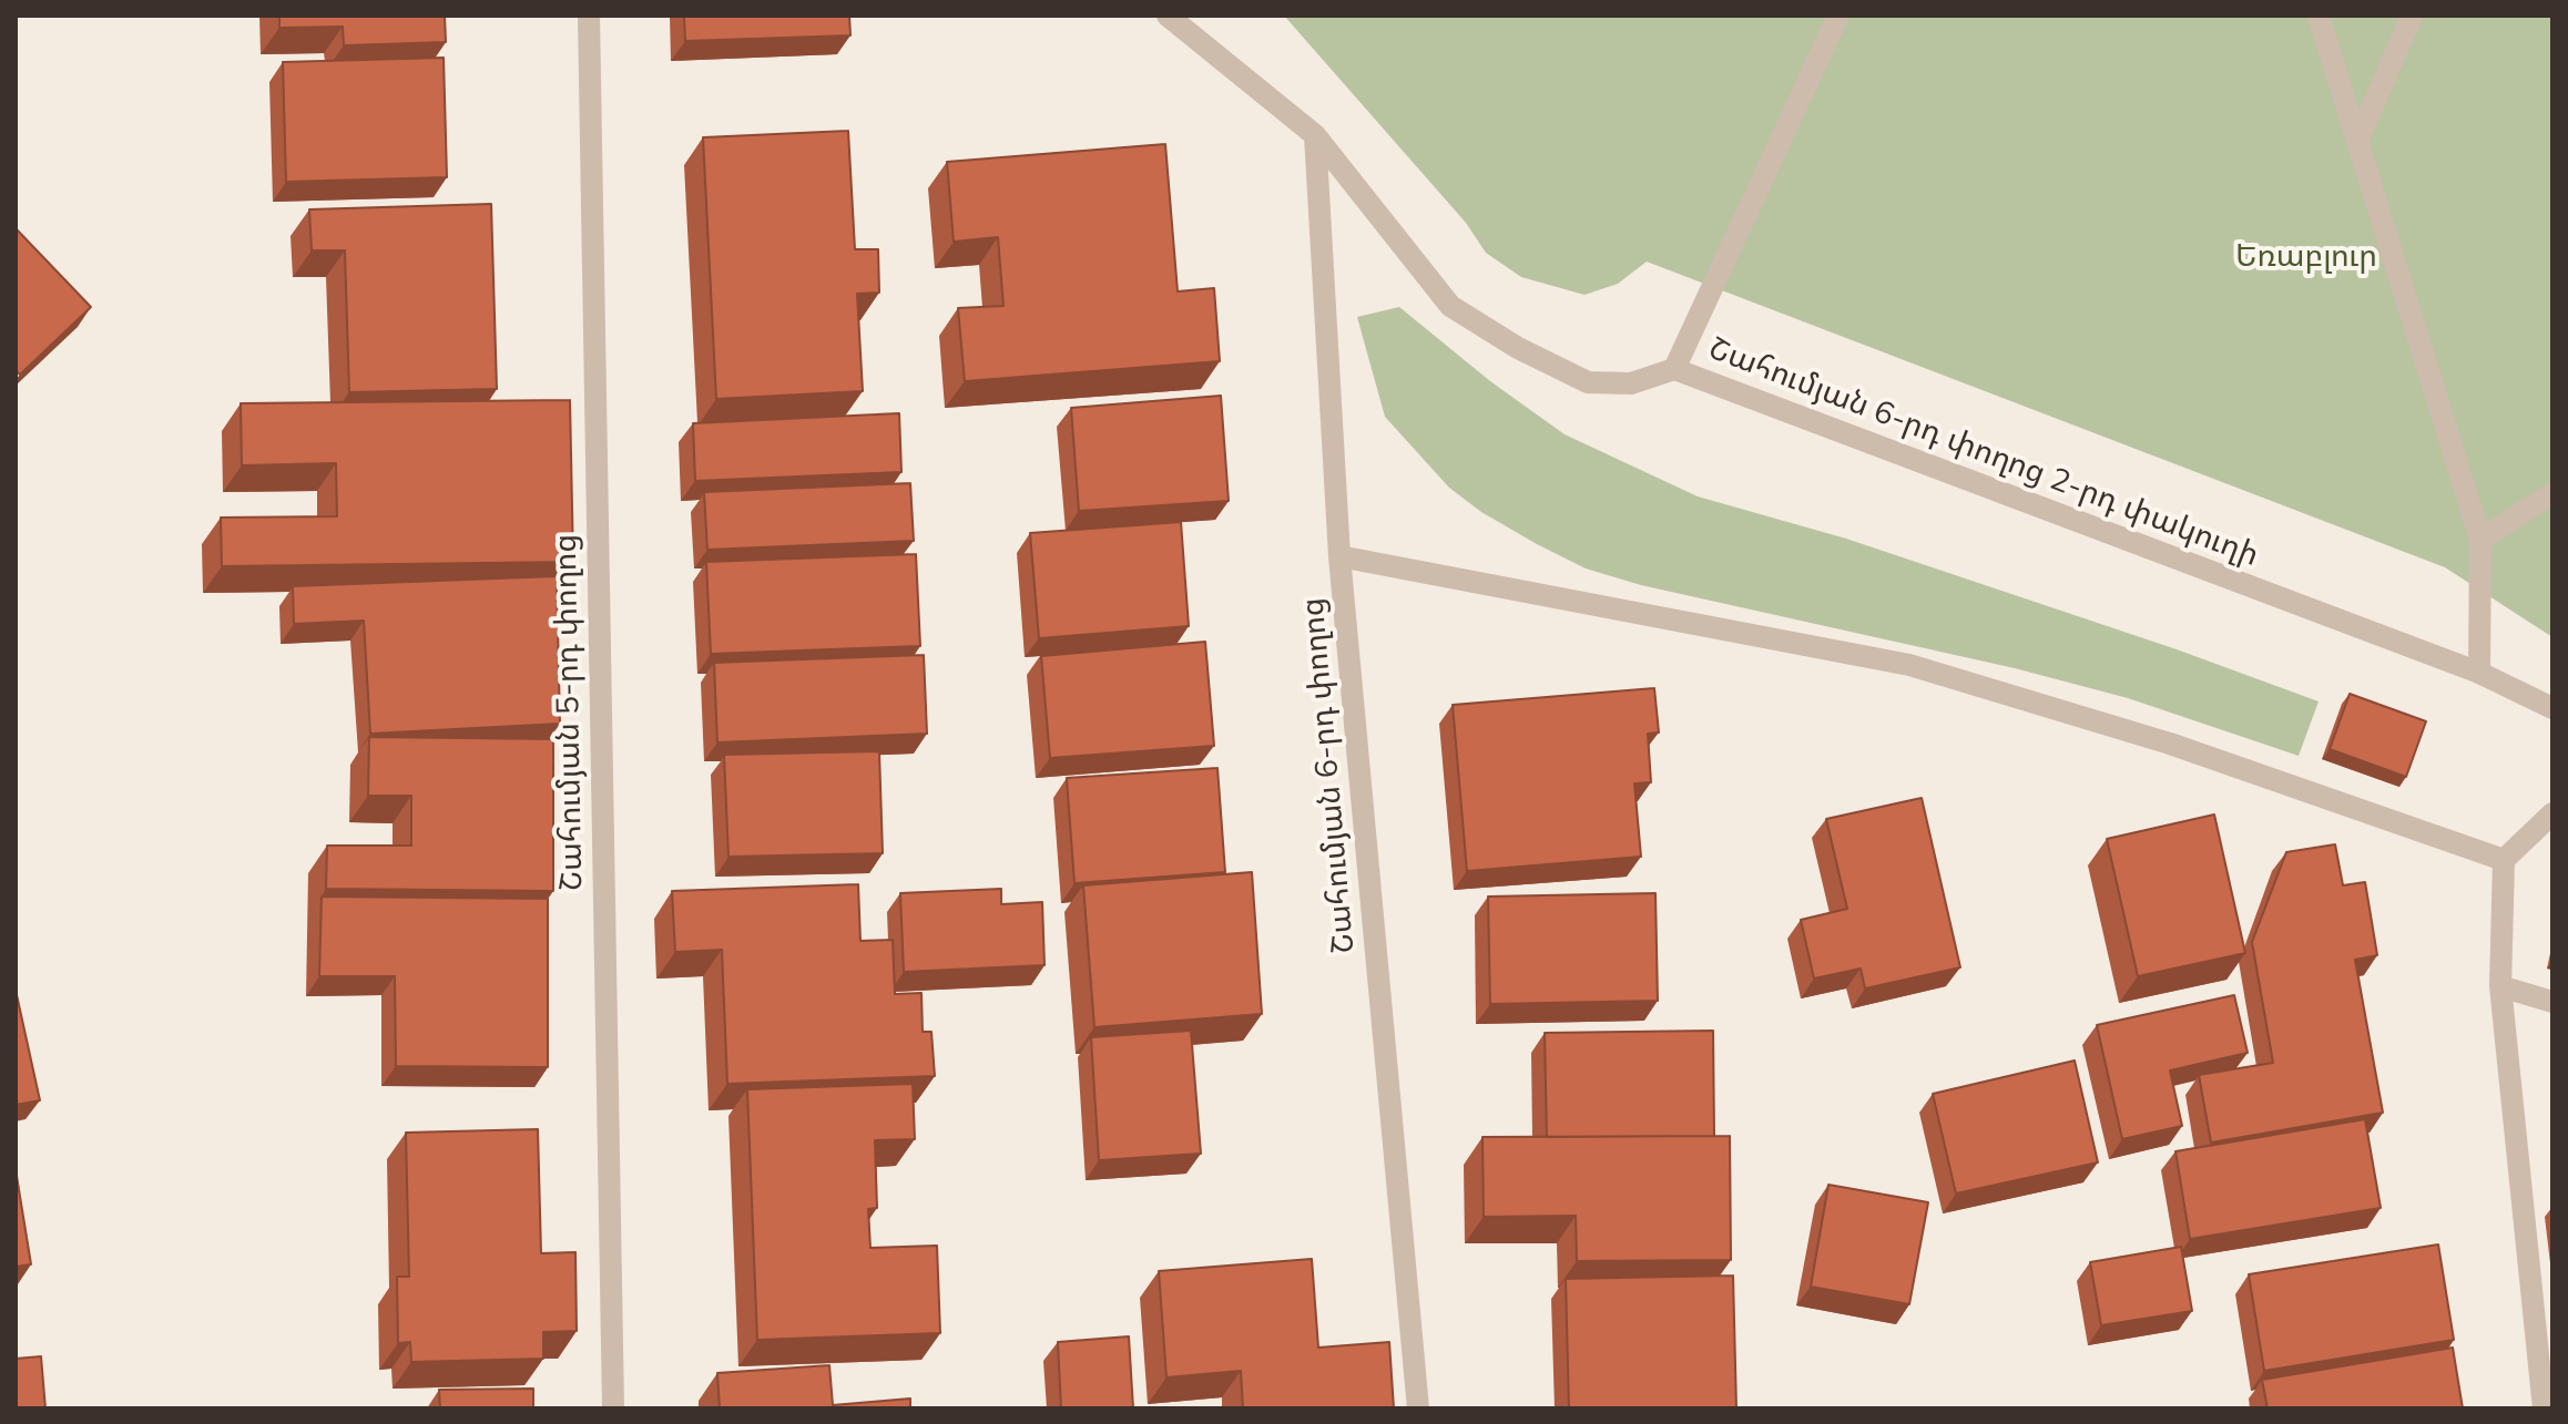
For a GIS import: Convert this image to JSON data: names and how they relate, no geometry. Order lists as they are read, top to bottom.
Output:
{
  "streets": {
    "street": ["Շահումյան 6-րդ փողոց 2-րդ փակուղի", "Շահումյան 5-րդ փողոց", "Շահումյան 6-րդ փողոց"]
  },
  "crossings": [
    ["Շահումյան 6-րդ փողոց 2-րդ փակուղի", "Շահումյան 6-րդ փողոց"]
  ],
  "parks": ["Եռաբլուր"]
}
